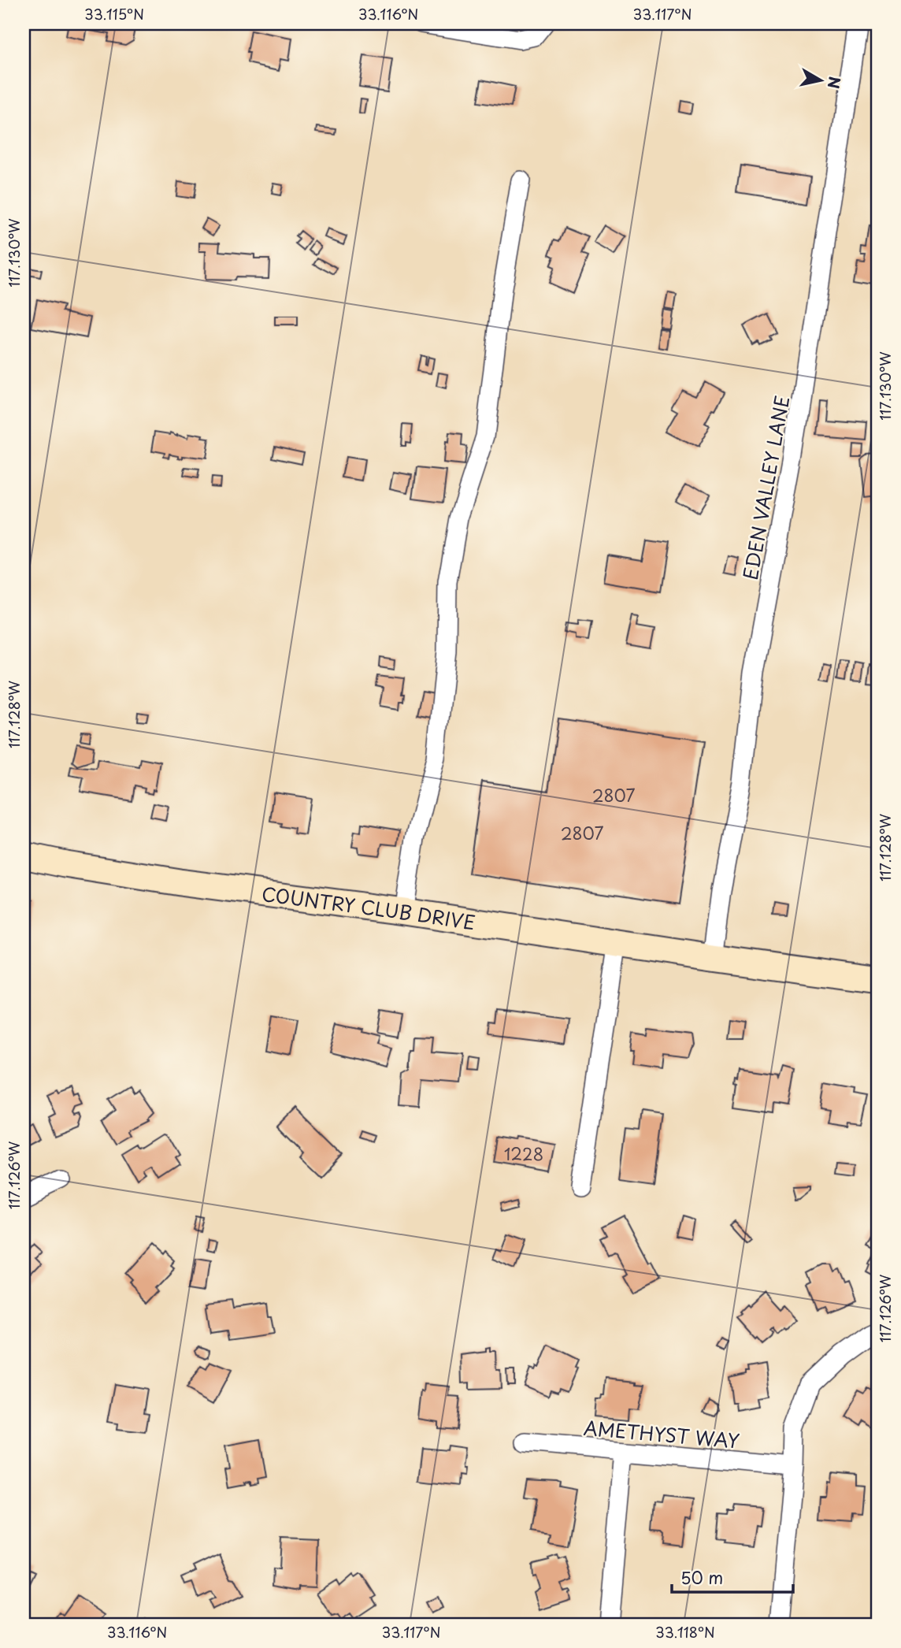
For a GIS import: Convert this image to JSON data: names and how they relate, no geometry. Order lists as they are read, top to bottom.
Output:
{
  "streets": {
    "street": ["EDEN VALLEY LANE", "COUNTRY CLUB DRIVE", "AMETHYST WAY"]
  },
  "crossings": [
    ["EDEN VALLEY LANE", "COUNTRY CLUB DRIVE"]
  ],
  "house_numbers": ["2807", "2807", "1228"],
  "scale_bar": "50 m",
  "north": "right",
  "coordinates": [
    "33.115°N",
    "33.116°N",
    "33.117°N",
    "117.130°W",
    "117.128°W",
    "117.126°W",
    "33.118°N"
  ]
}
